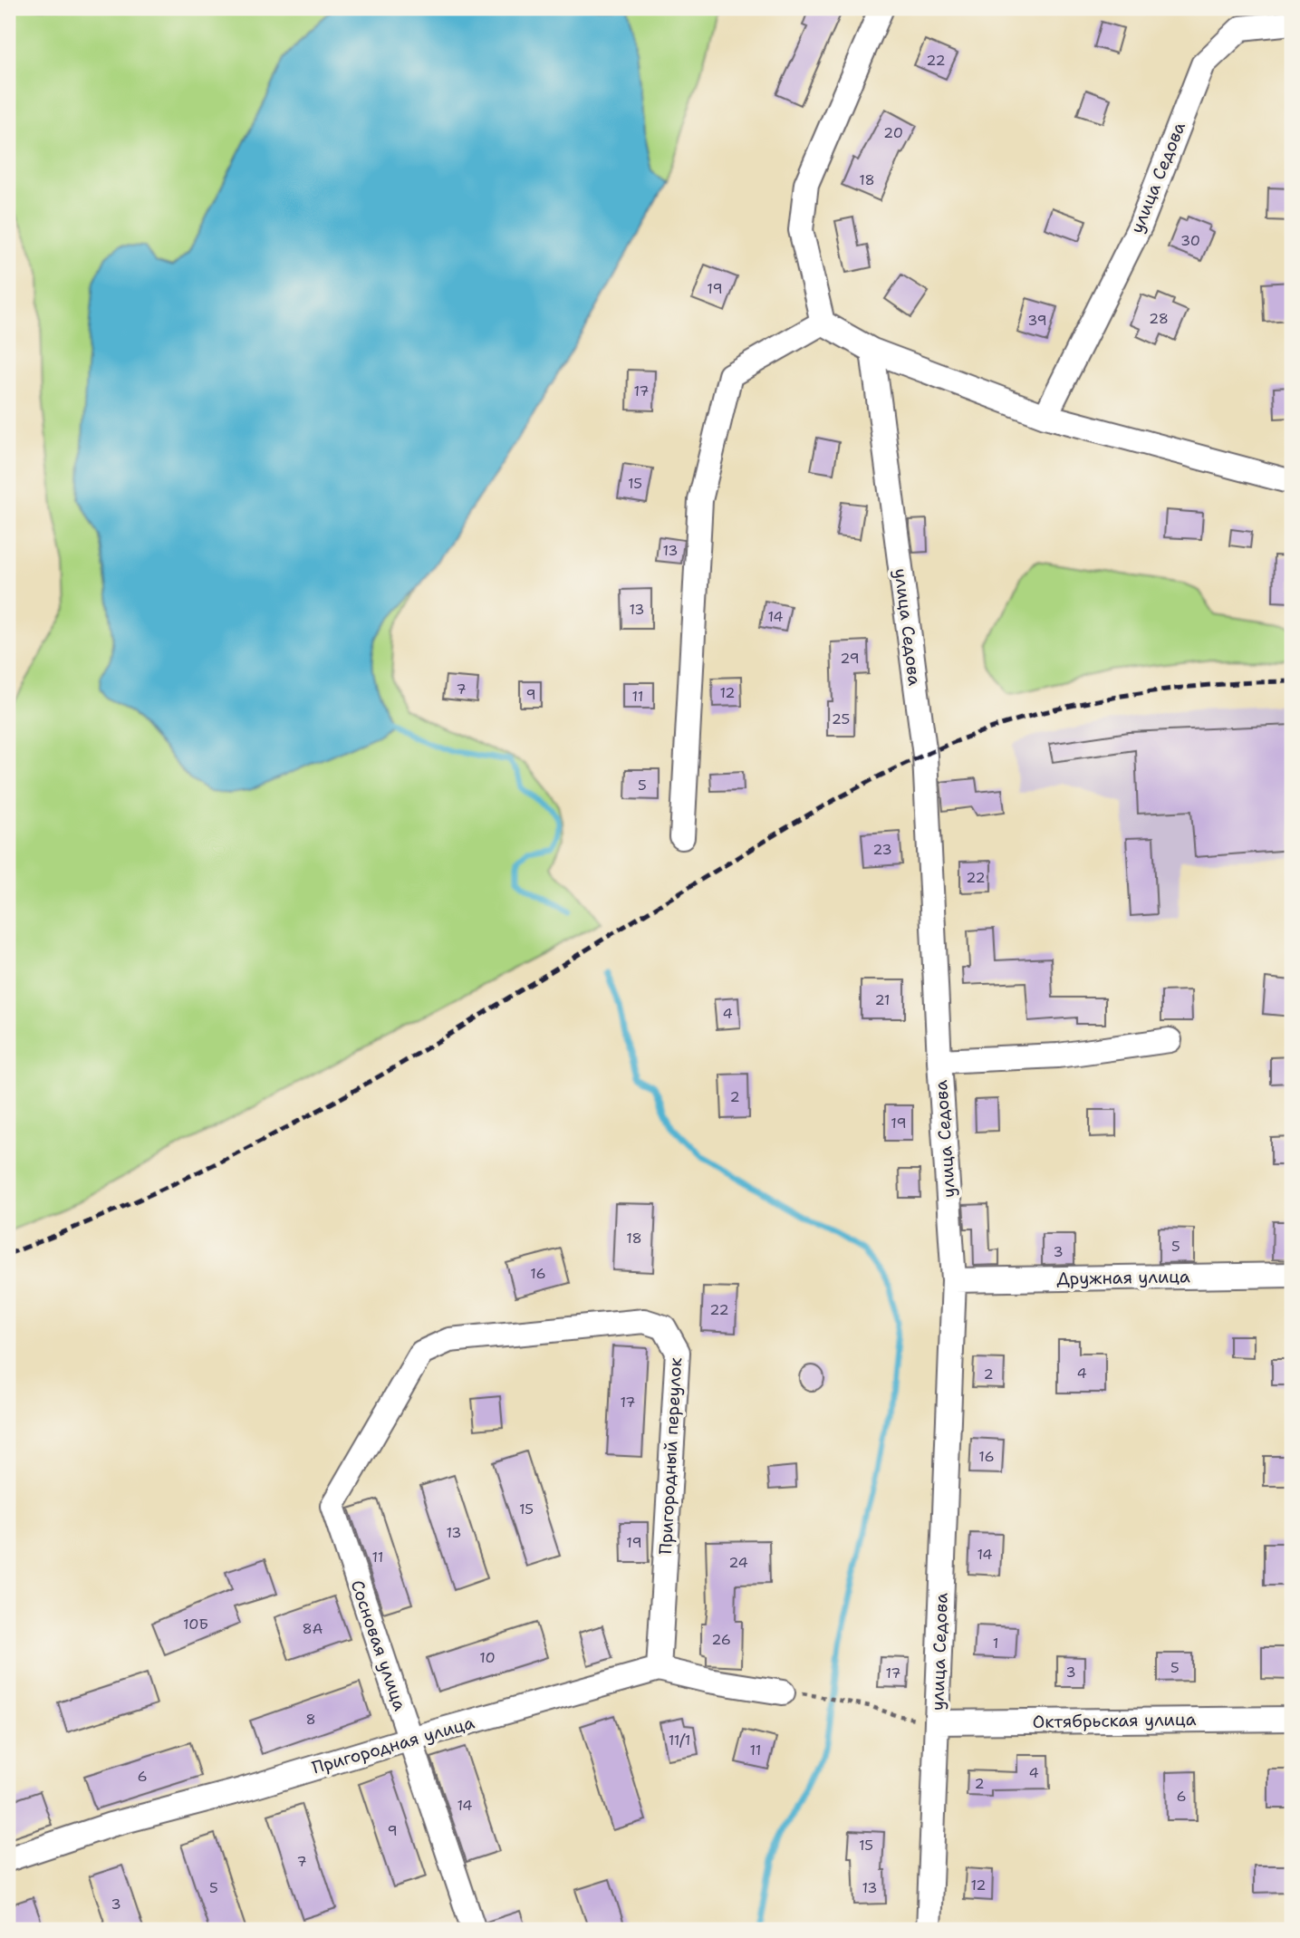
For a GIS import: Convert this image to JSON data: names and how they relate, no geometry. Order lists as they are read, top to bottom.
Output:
{
  "streets": {
    "street": [
      "улица Седова",
      "Дружная улица",
      "Пригородный переулок",
      "Сосновая улица",
      "Октябрьская улица",
      "Пригородная улица"
    ]
  },
  "crossings": [
    ["улица Седова", "Дружная улица"],
    ["улица Седова", "Октябрьская улица"],
    ["Пригородный переулок", "Сосновая улица"],
    ["Пригородный переулок", "Пригородная улица"],
    ["Сосновая улица", "Пригородная улица"]
  ],
  "house_numbers": [
    "22",
    "20",
    "18",
    "30",
    "19",
    "28",
    "39",
    "17",
    "15",
    "13",
    "13",
    "14",
    "29",
    "7",
    "12",
    "9",
    "11",
    "25",
    "5",
    "23",
    "22",
    "21",
    "4",
    "2",
    "19",
    "18",
    "5",
    "3",
    "16",
    "22",
    "4",
    "2",
    "17",
    "16",
    "15",
    "13",
    "19",
    "14",
    "11",
    "24",
    "10Б",
    "8А",
    "26",
    "1",
    "10",
    "5",
    "3",
    "17",
    "8",
    "11/1",
    "11",
    "4",
    "6",
    "2",
    "6",
    "14",
    "9",
    "15",
    "7",
    "12",
    "5",
    "13",
    "3"
  ]
}
